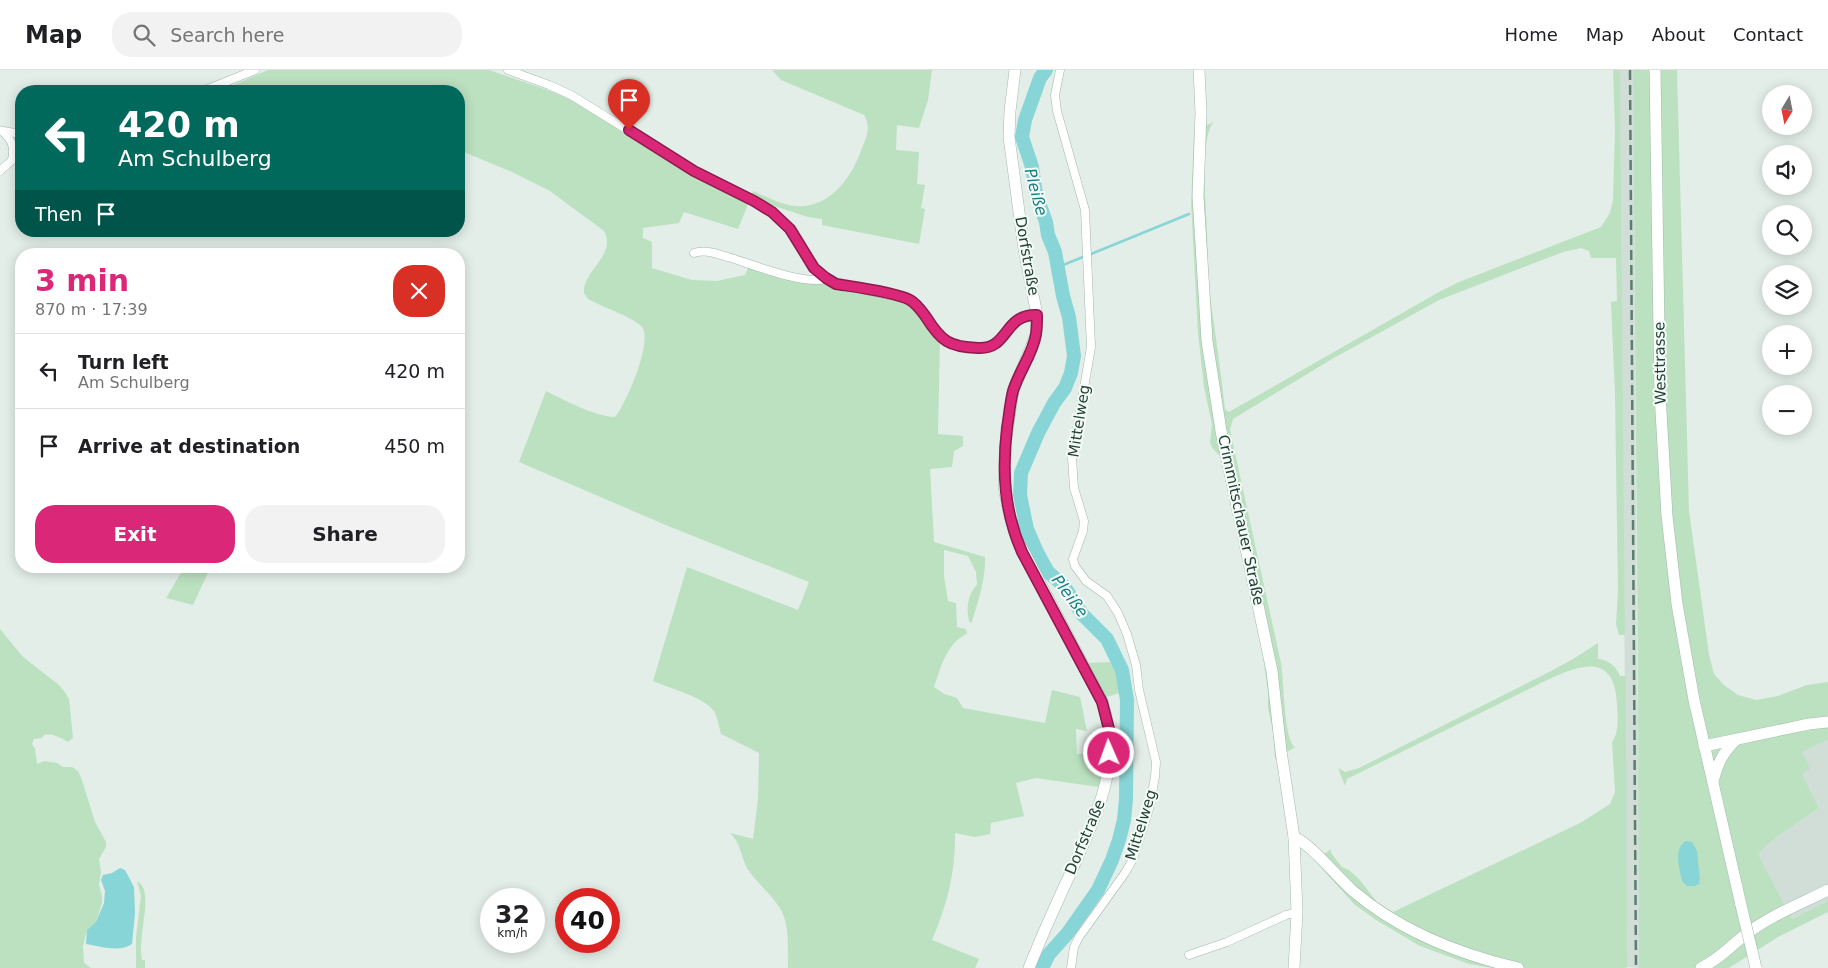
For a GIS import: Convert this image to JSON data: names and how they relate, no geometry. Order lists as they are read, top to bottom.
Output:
{
  "streets": {
    "street": [
      "Dorfstraße",
      "Westtrasse",
      "Mittelweg",
      "Crimmitschauer Straße"
    ]
  },
  "water": ["Pleiße"],
  "north": "bottom",
  "page": {
    "header": "Map",
    "search": "Search here",
    "nav": [
      "Home",
      "Map",
      "About",
      "Contact"
    ],
    "map_buttons": ["+", "−"],
    "turn": ["420 m", "Am Schulberg"],
    "then": "Then",
    "heading": ["3 min", "870 m · 17:39"],
    "list": [
      {
        "name": "Turn left",
        "note": "Am Schulberg",
        "value": "420 m"
      },
      {
        "name": "Arrive at destination",
        "value": "450 m"
      }
    ],
    "buttons": ["Exit", "Share"],
    "speed": "32 km/h",
    "limit": "40"
  }
}
